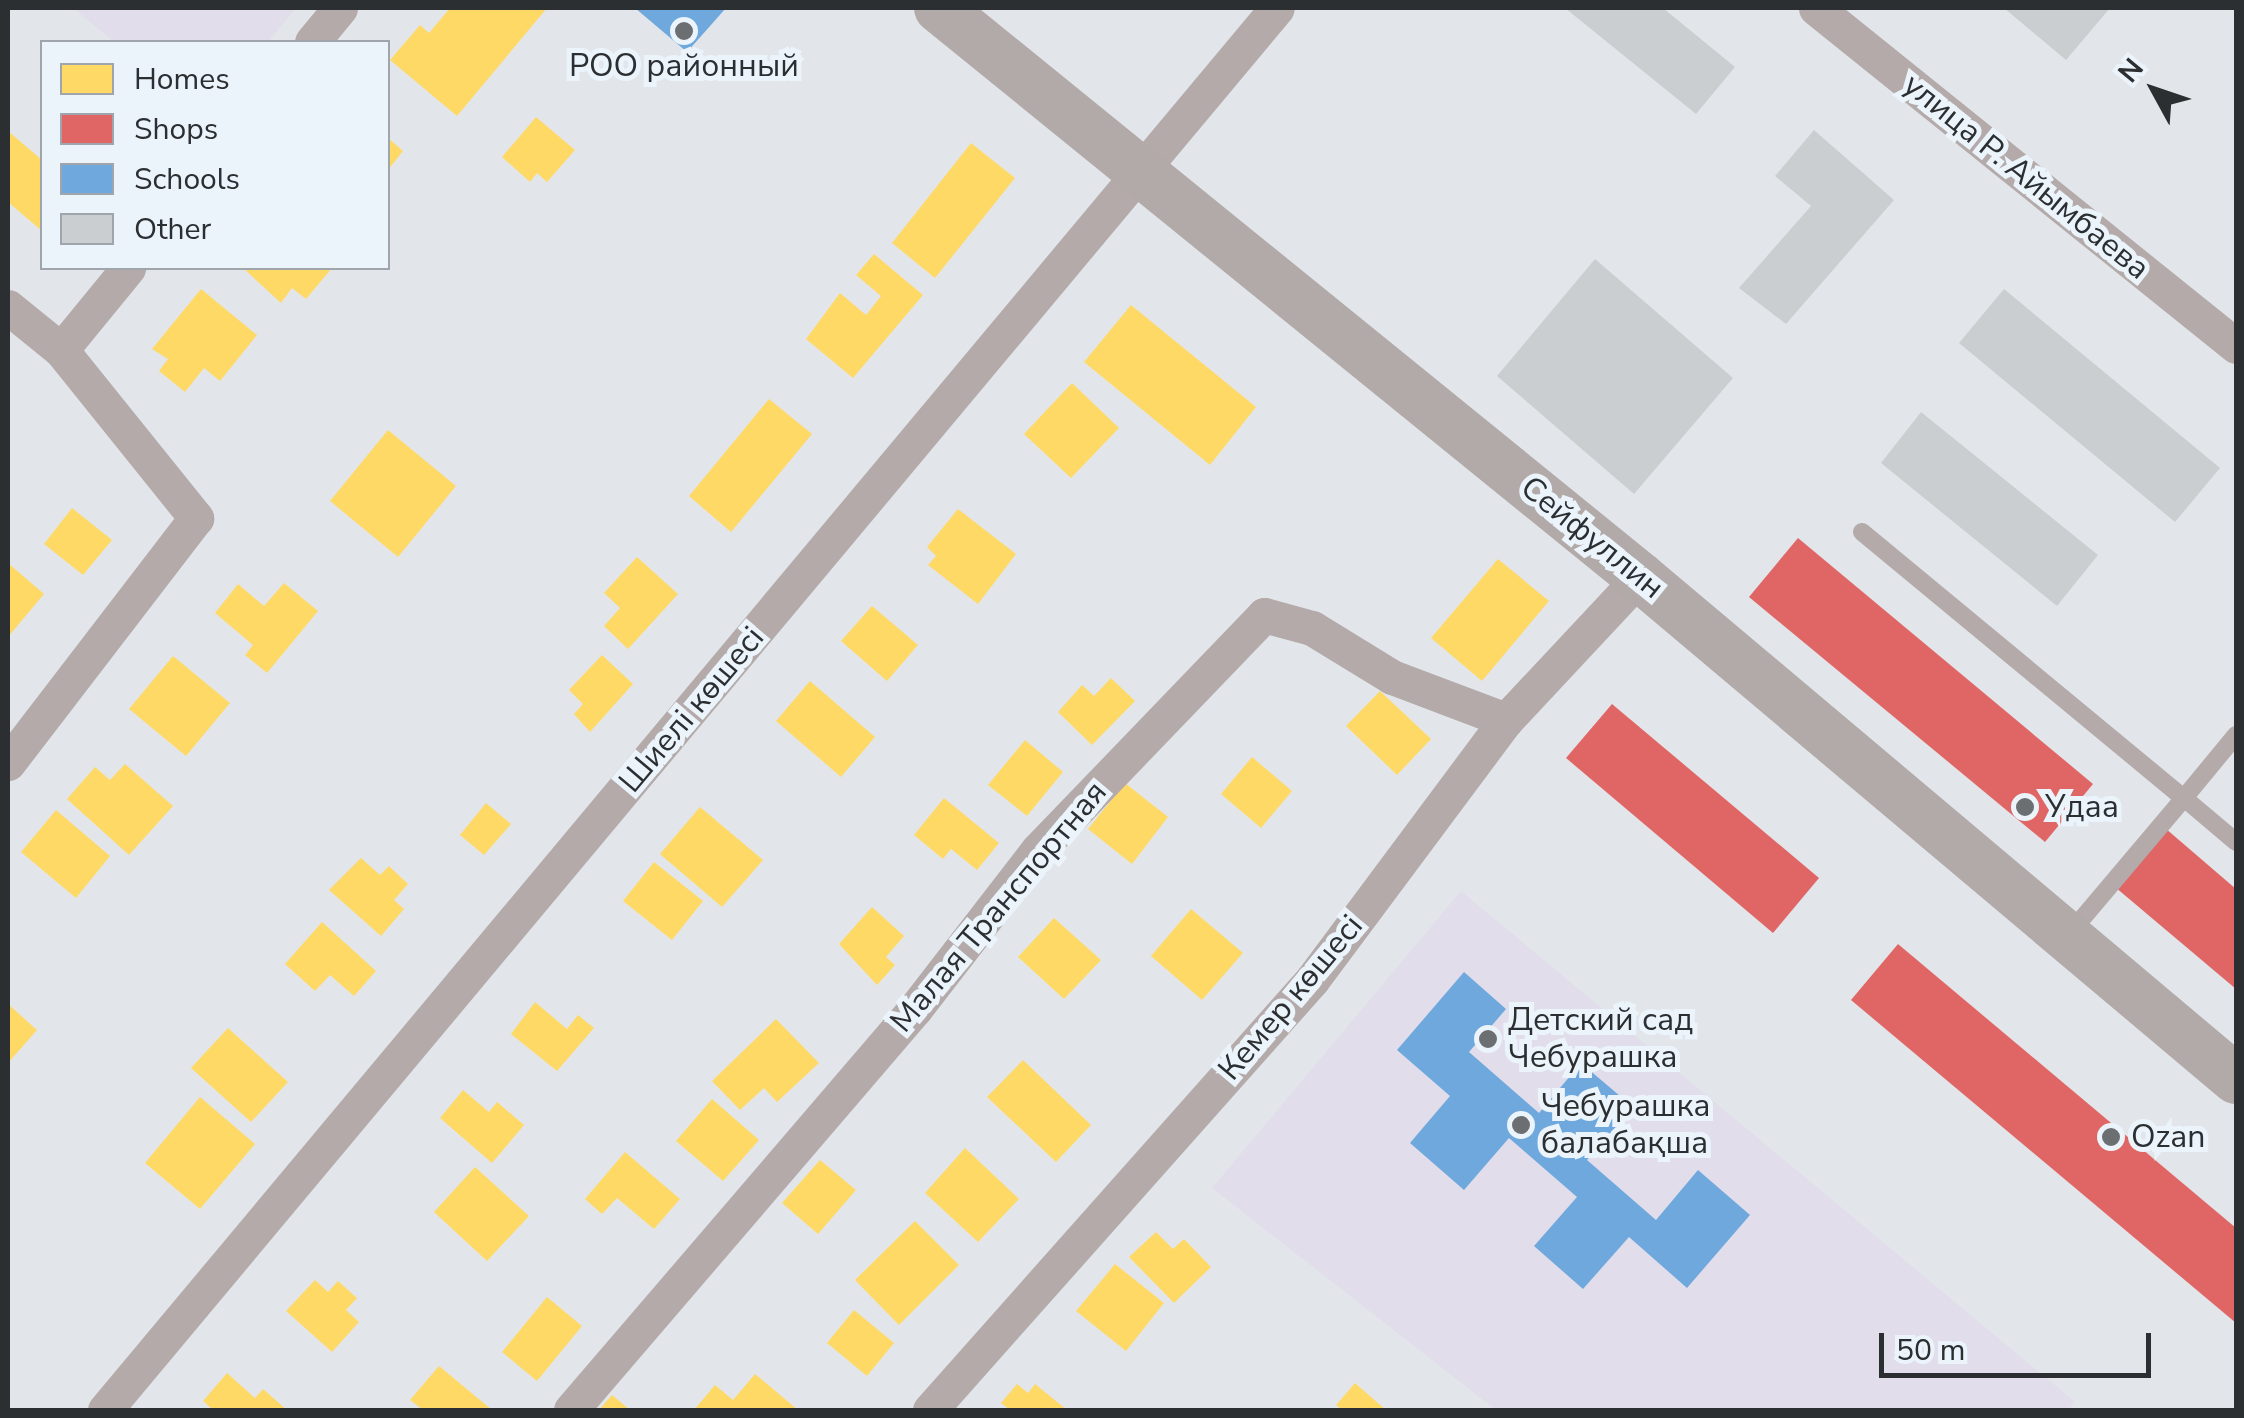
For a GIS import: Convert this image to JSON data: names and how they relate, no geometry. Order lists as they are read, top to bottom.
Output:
{
  "streets": {
    "street": [
      "улица Р. Айымбаева",
      "Сейфуллин",
      "Шиелі көшесі",
      "Малая Транспортная",
      "Кемер көшесі"
    ]
  },
  "crossings": [
    ["Сейфуллин", "Шиелі көшесі"],
    ["Сейфуллин", "Кемер көшесі"],
    ["Малая Транспортная", "Кемер көшесі"]
  ],
  "places": [
    "РОО районный",
    "Удаа",
    "Детский сад Чебурашка",
    "Чебурашка балабақша",
    "Ozan"
  ],
  "legend": [
    "Homes",
    "Shops",
    "Schools",
    "Other"
  ],
  "scale_bar": "50 m",
  "north": "top left"
}
